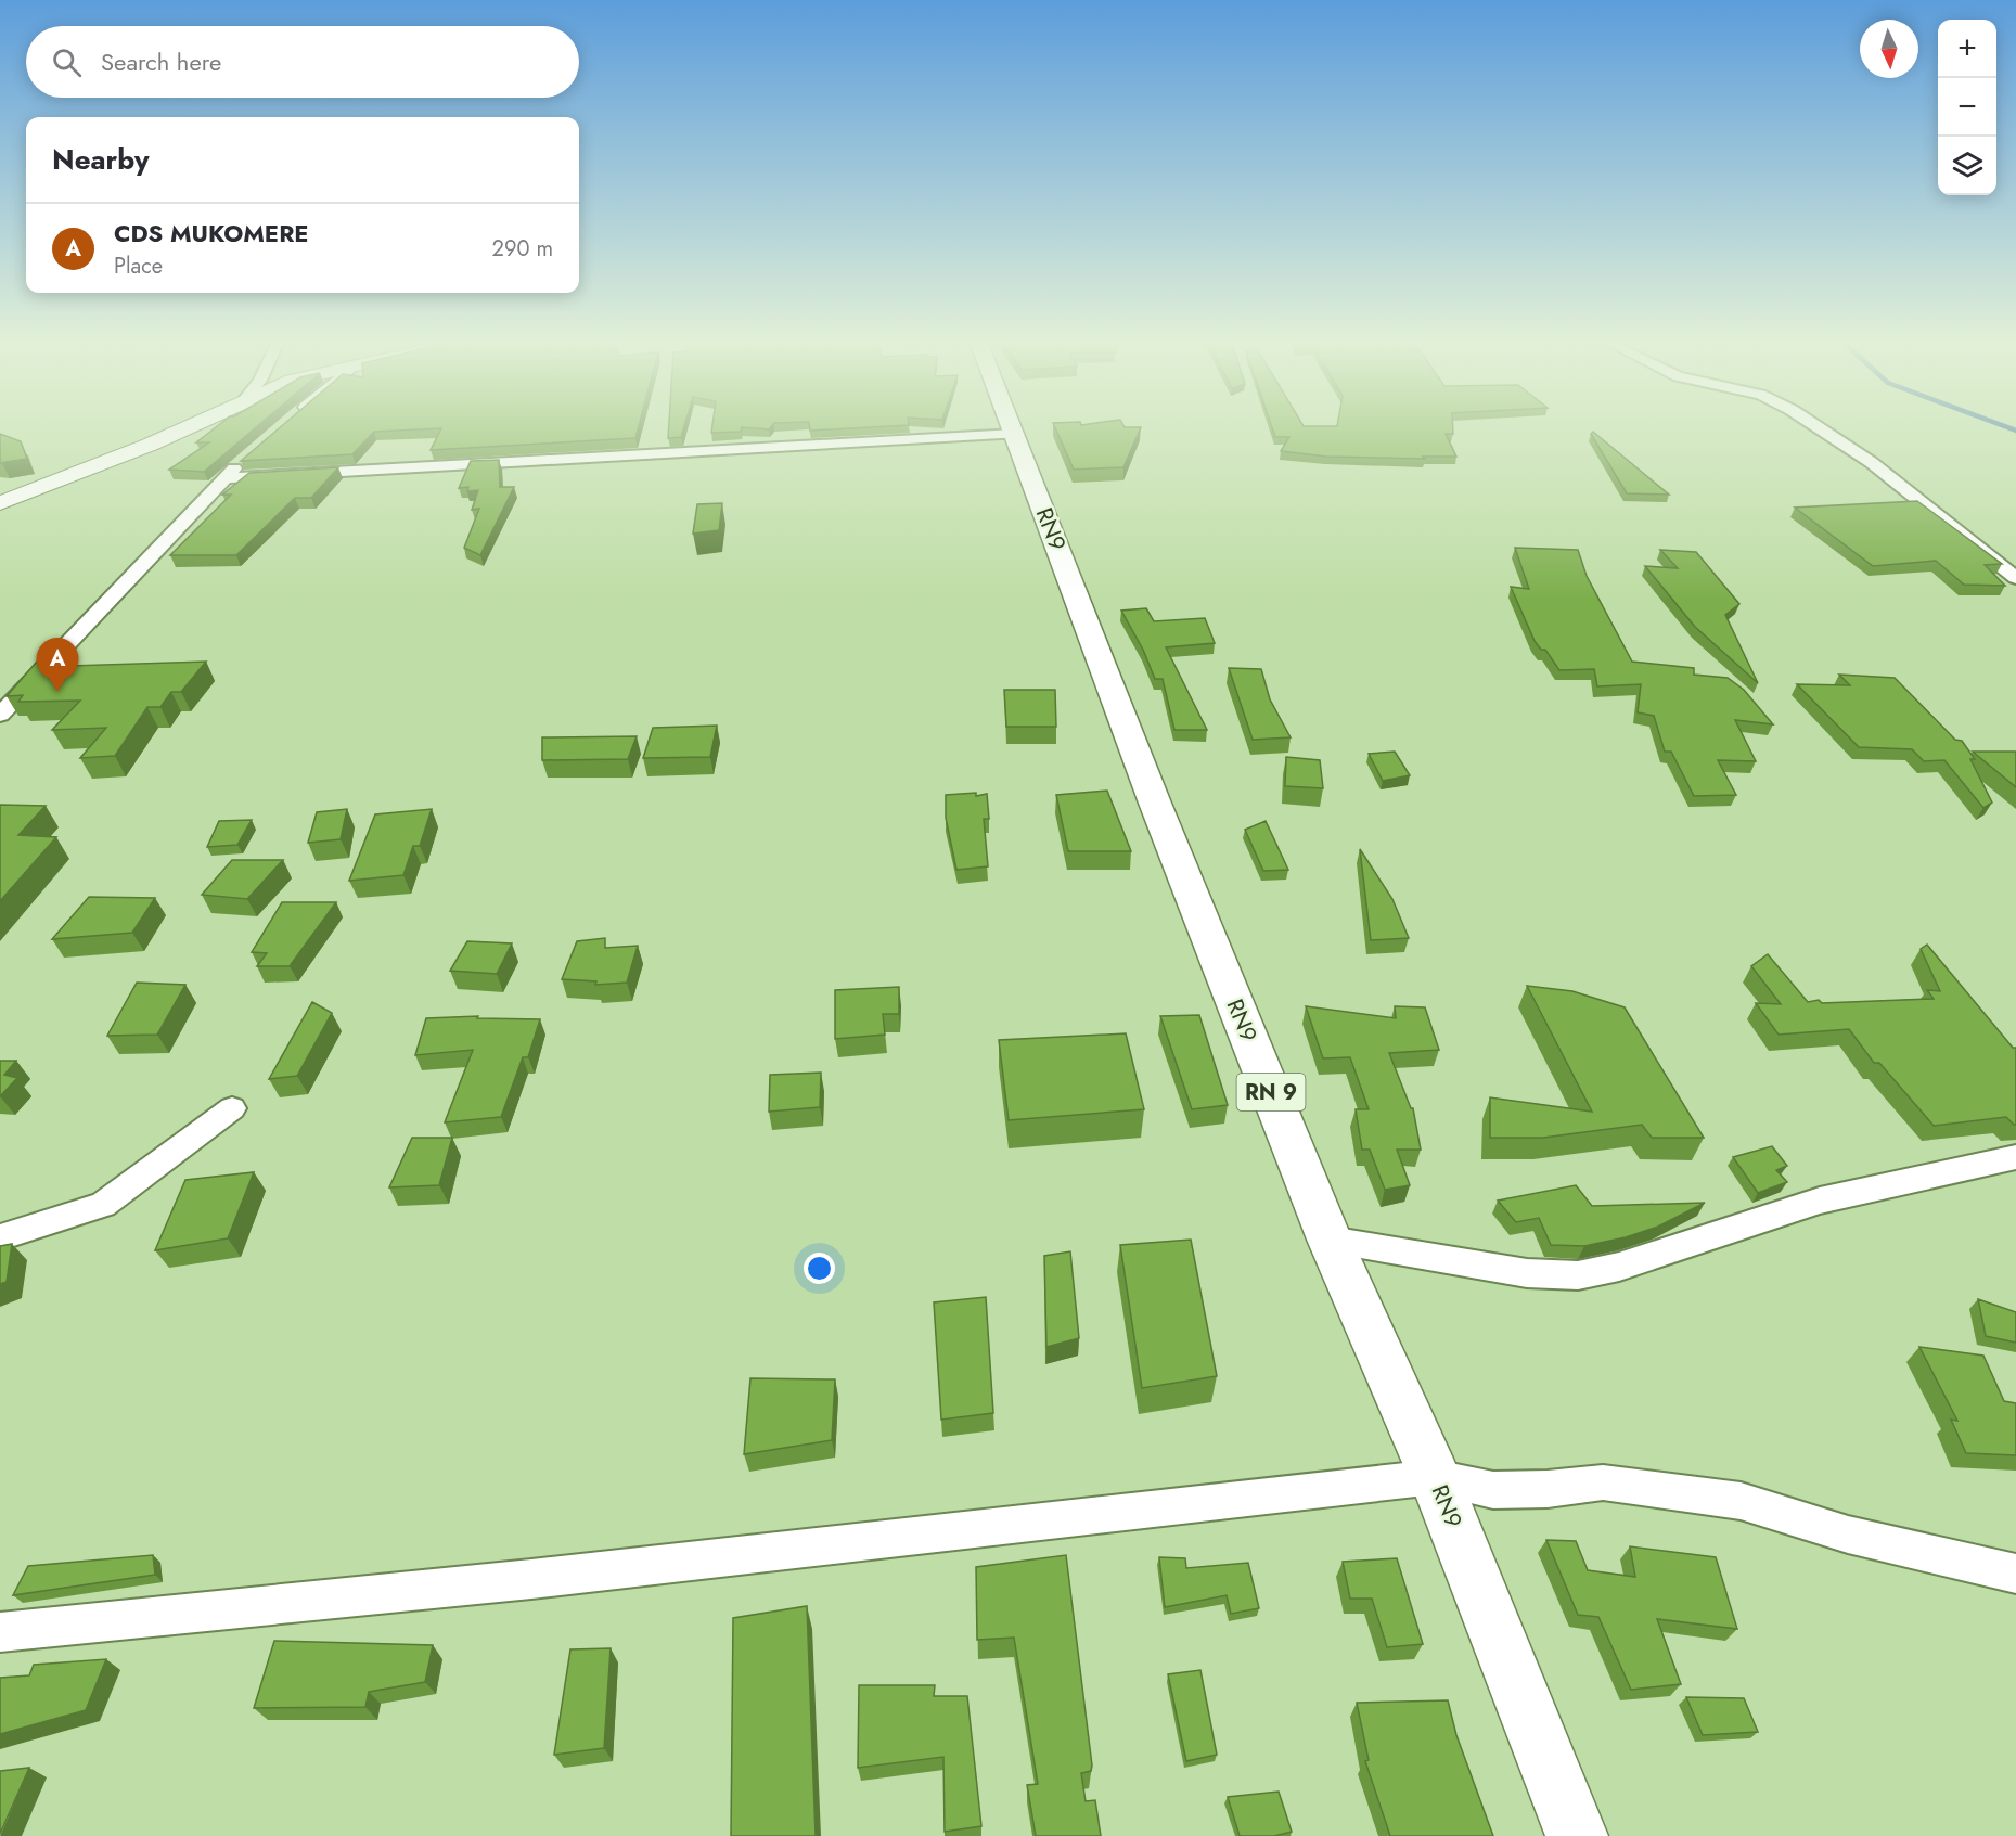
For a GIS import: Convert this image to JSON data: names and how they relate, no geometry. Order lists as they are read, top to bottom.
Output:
{
  "streets": {
    "main road": ["RN9", "RN 9"]
  },
  "north": "bottom",
  "page": {
    "map_buttons": ["+", "−"],
    "search": "Search here",
    "heading": "Nearby",
    "list": [
      {
        "mark": "A",
        "name": "CDS MUKOMERE",
        "note": "Place",
        "value": "290 m"
      }
    ],
    "pins": "A"
  }
}
